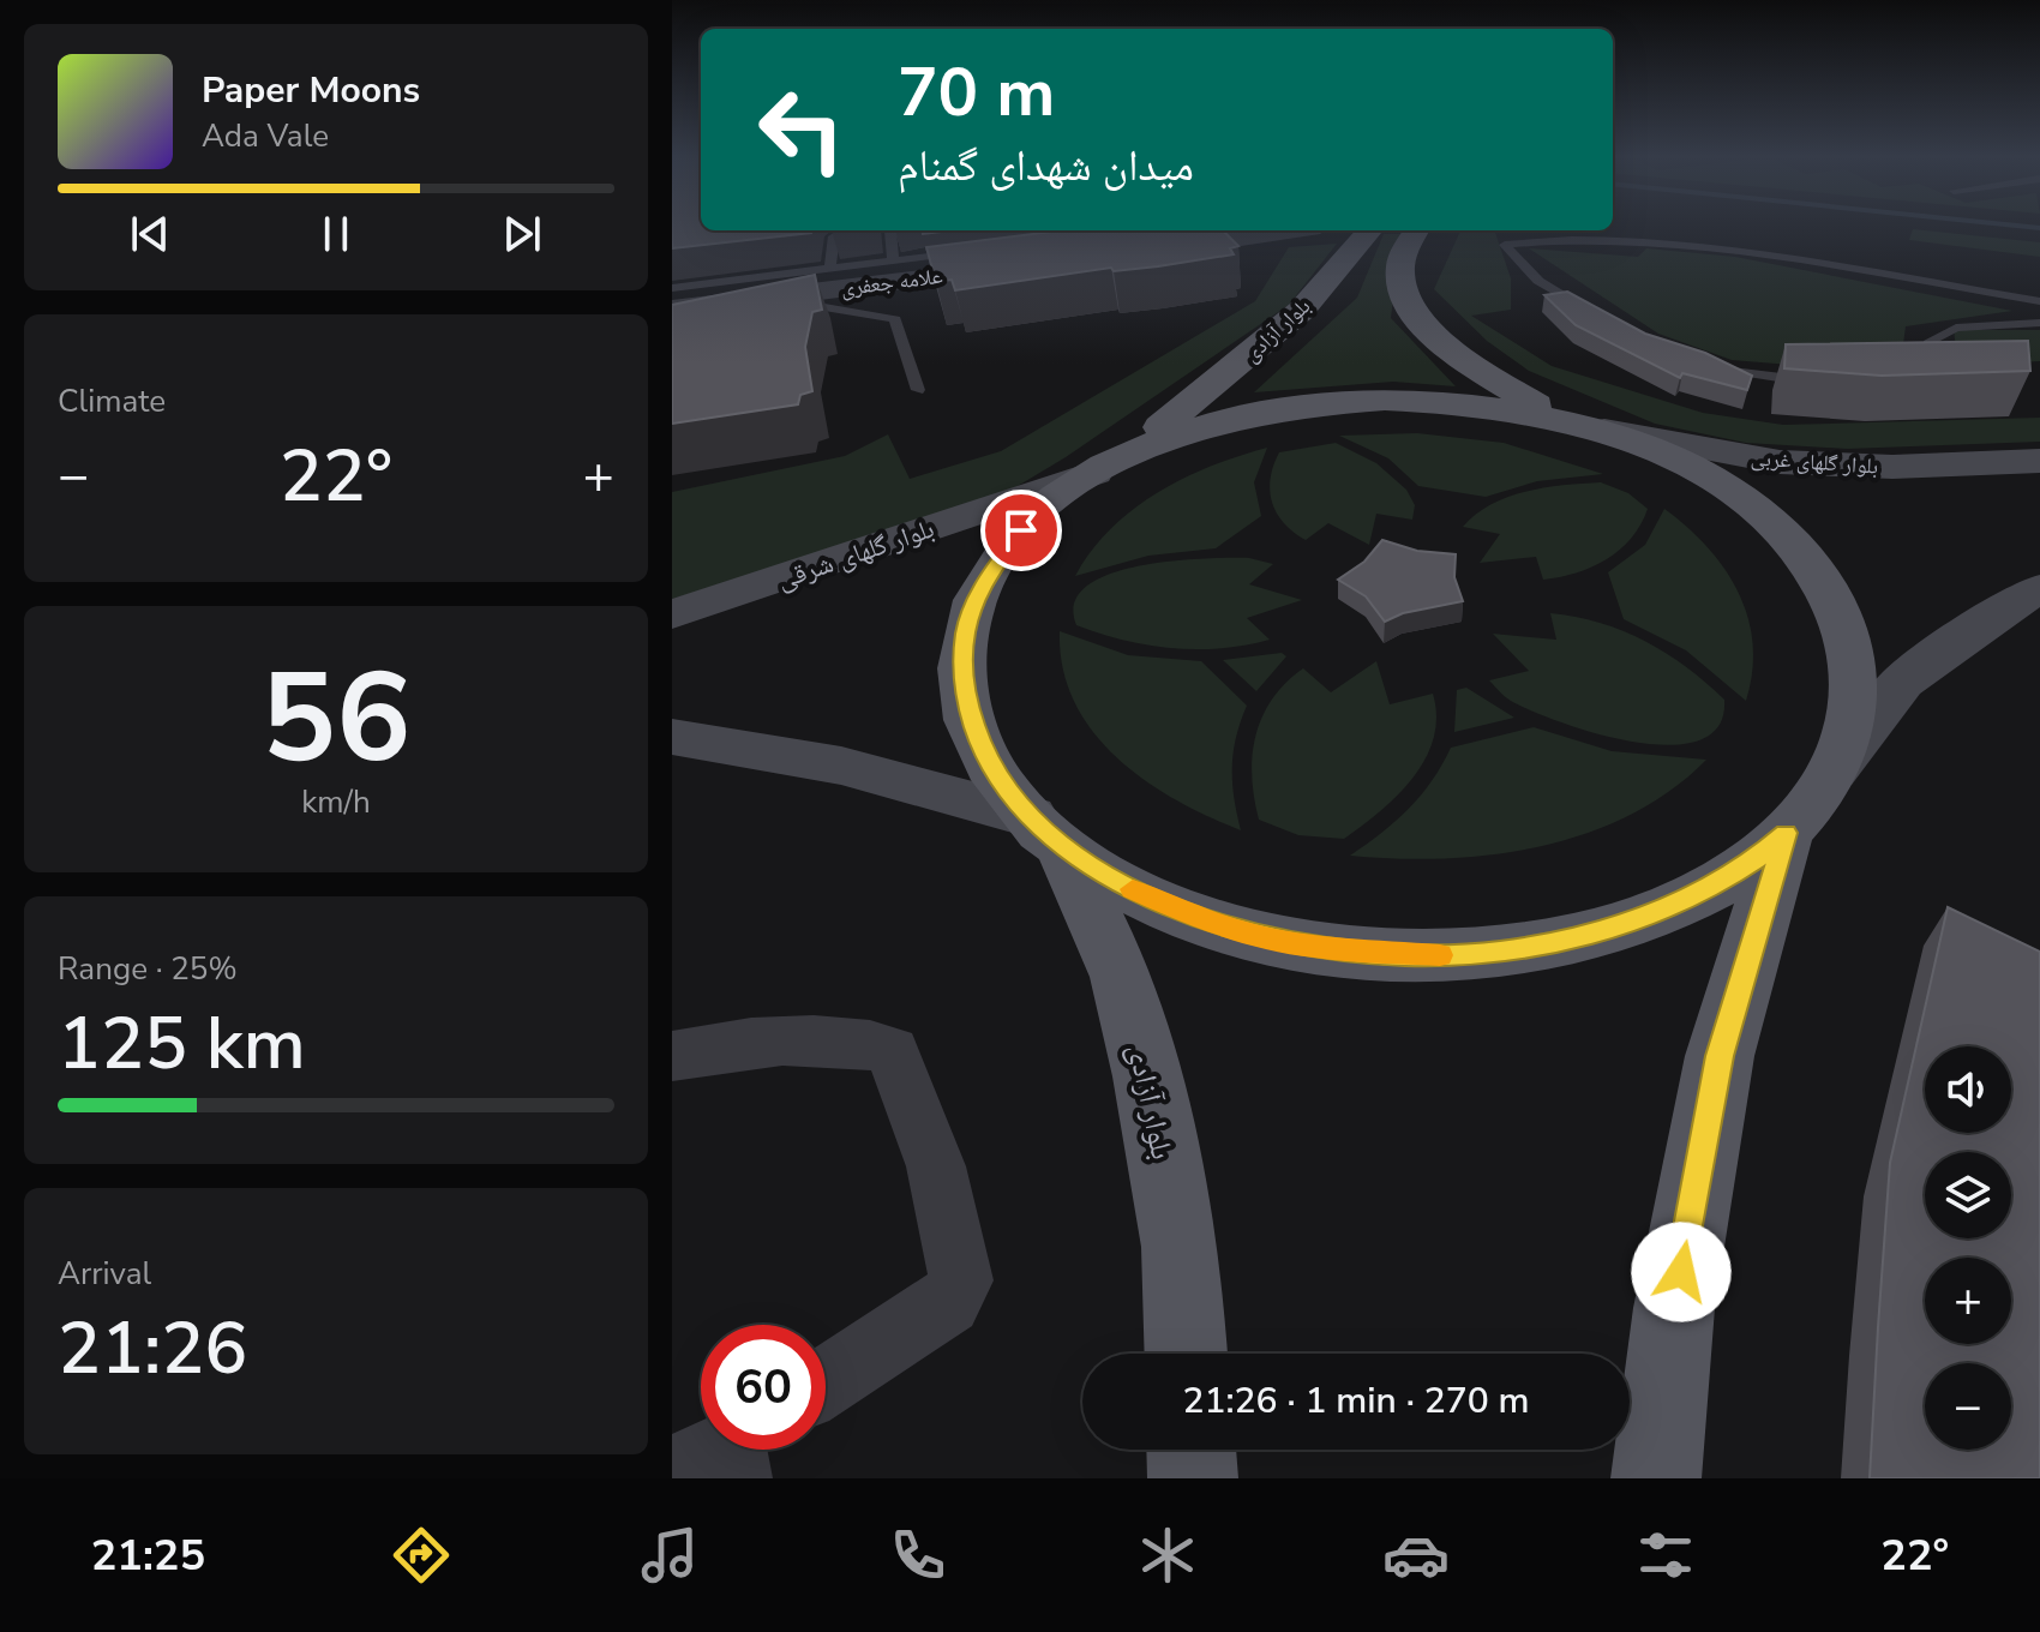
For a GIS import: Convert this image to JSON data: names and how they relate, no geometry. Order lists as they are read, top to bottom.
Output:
{
  "streets": {
    "main road": ["بلوار آزادی", "بلوار گلهای غربی", "بلوار گلهای شرقی"],
    "street": ["علامه جعفری"]
  },
  "crossings": [
    ["بلوار آزادی", "بلوار گلهای شرقی"]
  ],
  "page": {
    "turn": ["70 m", "میدان شهدای گمنام"],
    "song": ["Paper Moons", "Ada Vale"],
    "tile": [
      "Climate",
      ["56", "km/h"],
      ["Range · 25%", "125 km"],
      ["Arrival", "21:26"]
    ],
    "heat": ["−", "22°", "+"],
    "map_buttons": ["+", "−"],
    "limit": "60",
    "trip": "21:26 · 1 min · 270 m",
    "tabs": ["21:25", "22°"]
  }
}
